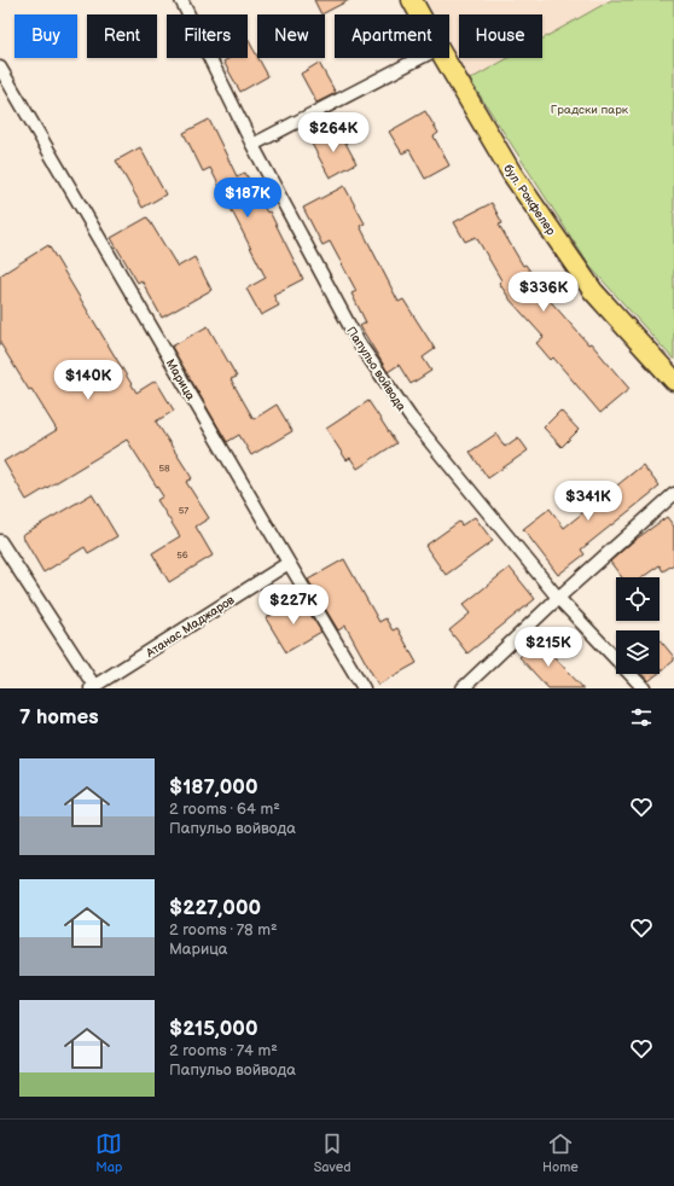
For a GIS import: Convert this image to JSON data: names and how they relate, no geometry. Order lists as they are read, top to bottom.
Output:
{
  "streets": {
    "main road": ["бул. Рокфелер"],
    "street": ["Папульо войвода", "Марица", "Атанас Маджаров"]
  },
  "crossings": [
    ["Марица", "Атанас Маджаров"]
  ],
  "parks": ["Градски парк"],
  "house_numbers": ["58", "57", "56"],
  "page": {
    "chip": [
      "Buy",
      "Rent",
      "Filters",
      "New",
      "Apartment",
      "House"
    ],
    "price": [
      "$264K",
      "$187K",
      "$336K",
      "$140K",
      "$341K",
      "$227K",
      "$215K"
    ],
    "heading": "7 homes",
    "list": [
      {
        "name": "$187,000",
        "note": "2 rooms · 64 m² · Папульо войвода"
      },
      {
        "name": "$227,000",
        "note": "2 rooms · 78 m² · Марица"
      },
      {
        "name": "$215,000",
        "note": "2 rooms · 74 m² · Папульо войвода"
      }
    ],
    "tabs": ["Map", "Saved", "Home"]
  }
}
